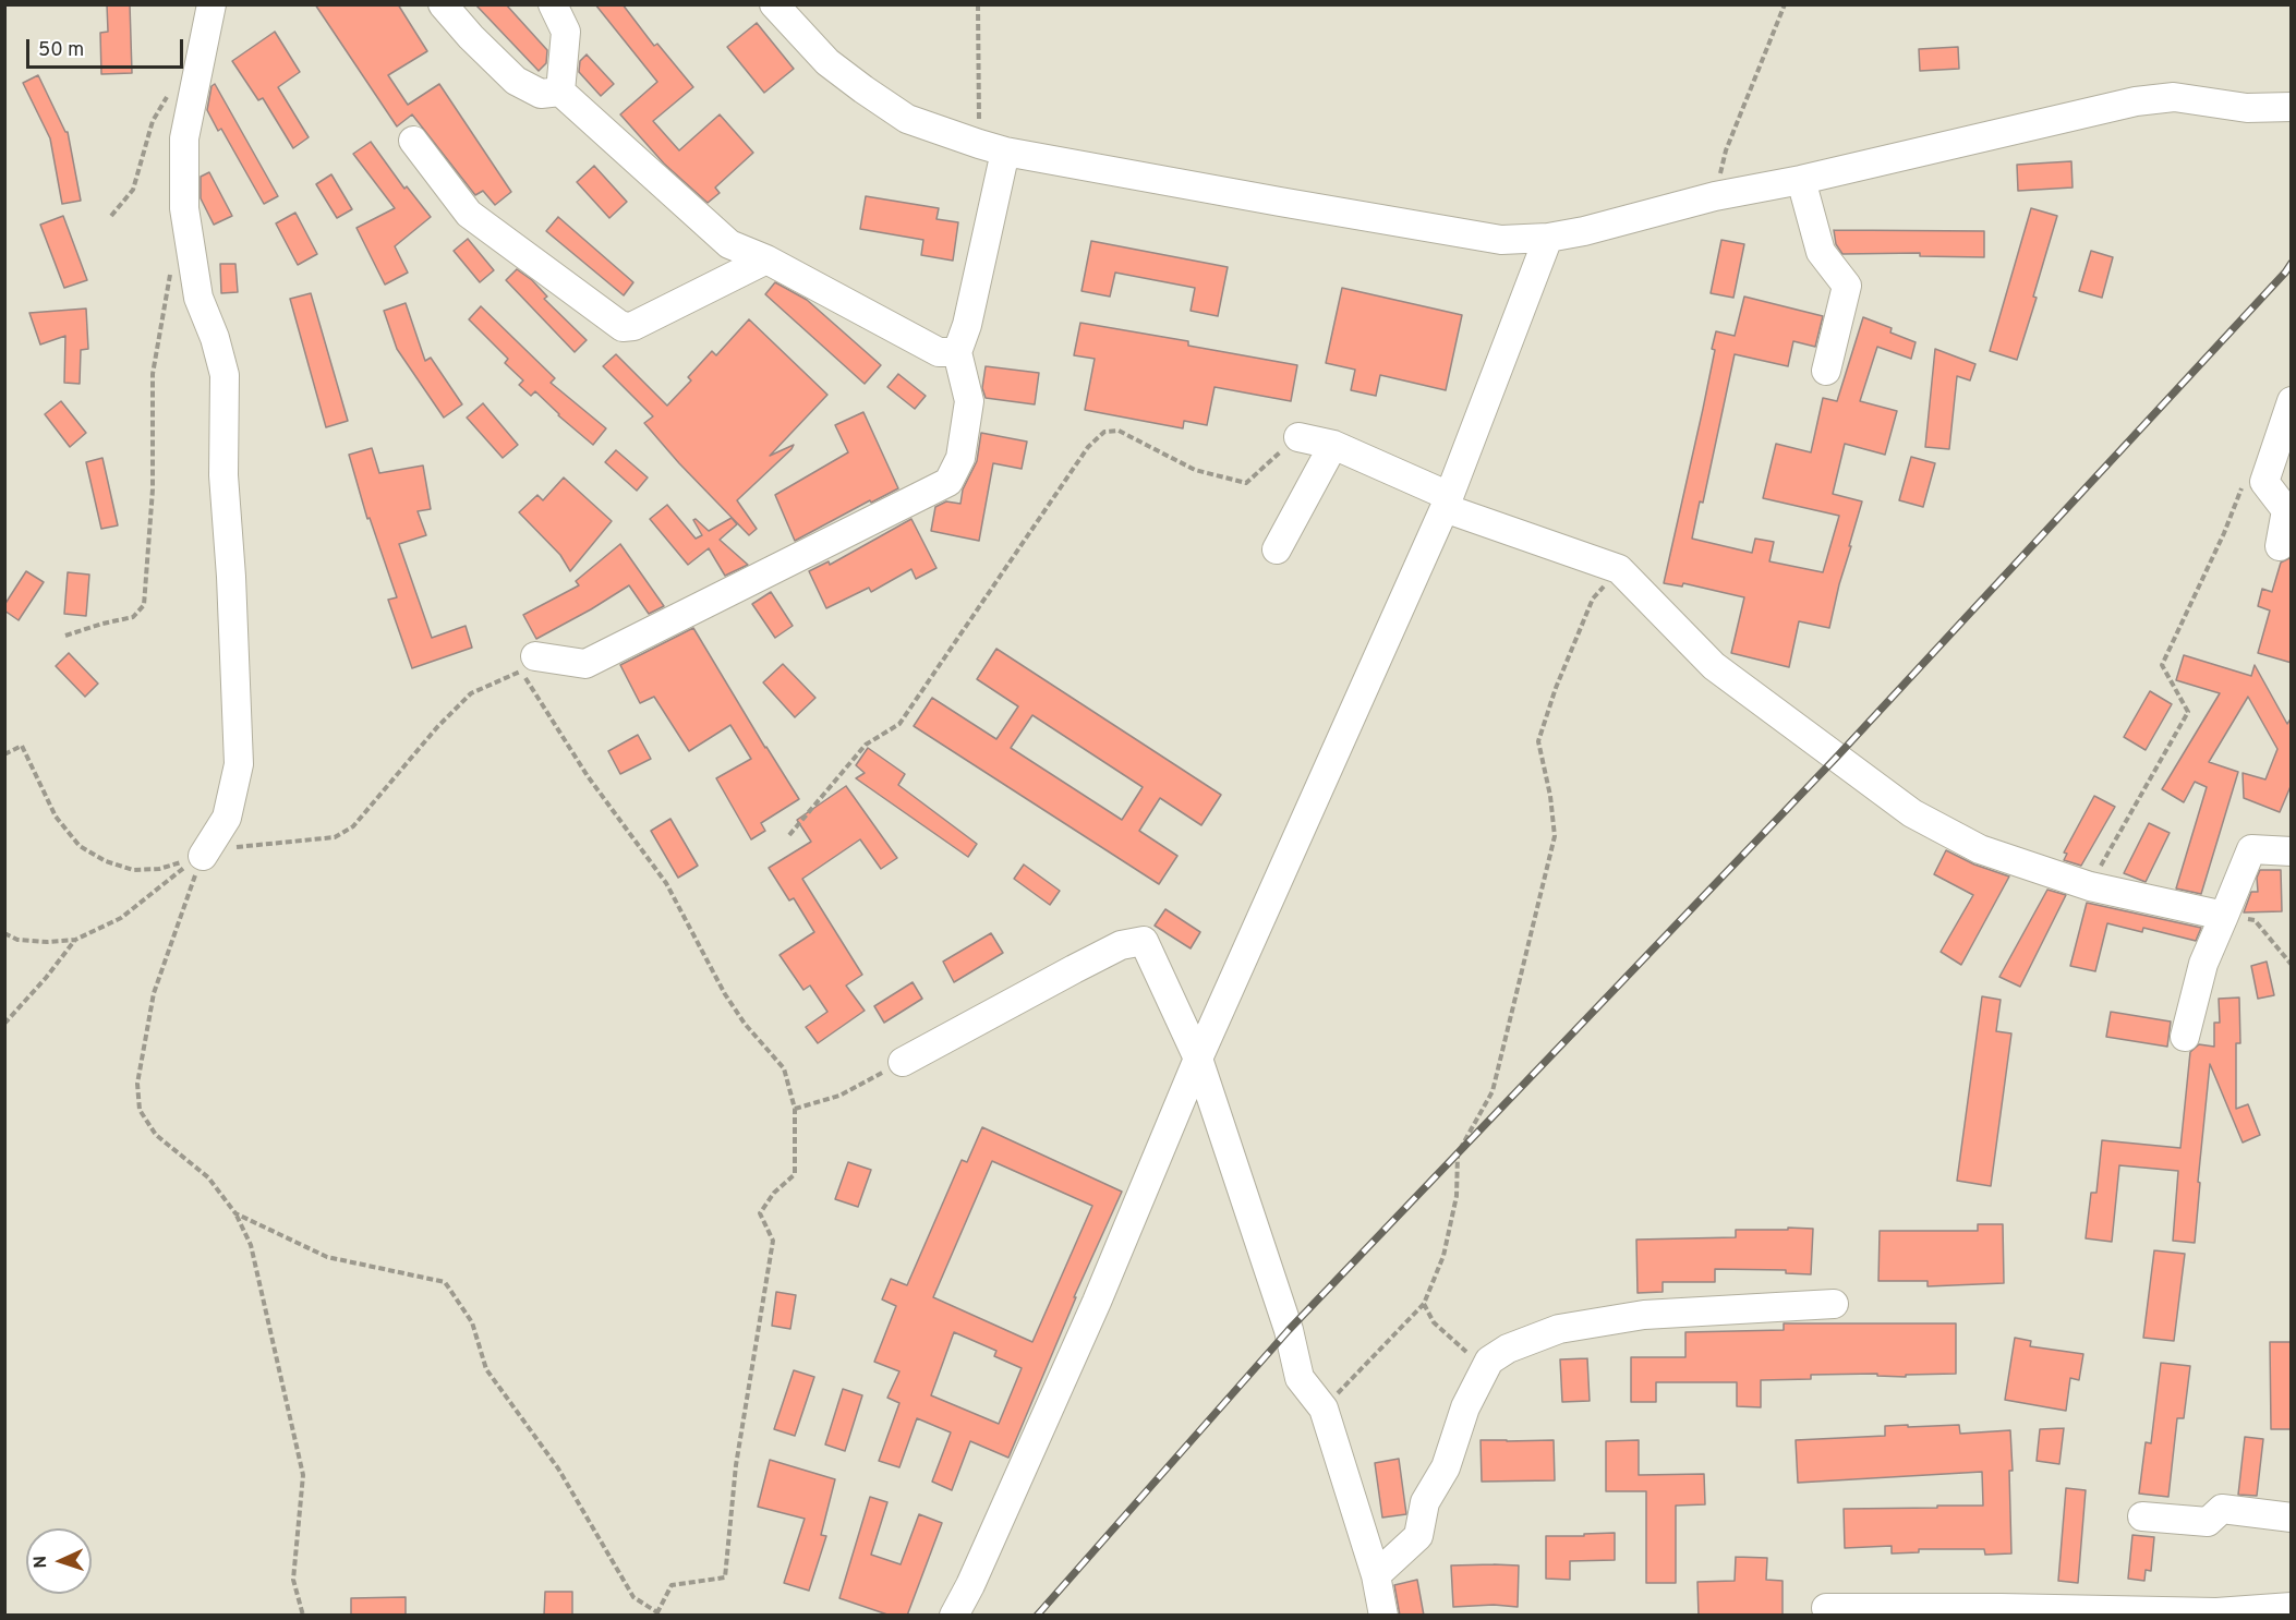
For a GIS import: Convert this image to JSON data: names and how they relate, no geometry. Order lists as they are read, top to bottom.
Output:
{
  "scale_bar": "50 m",
  "north": "left"
}
